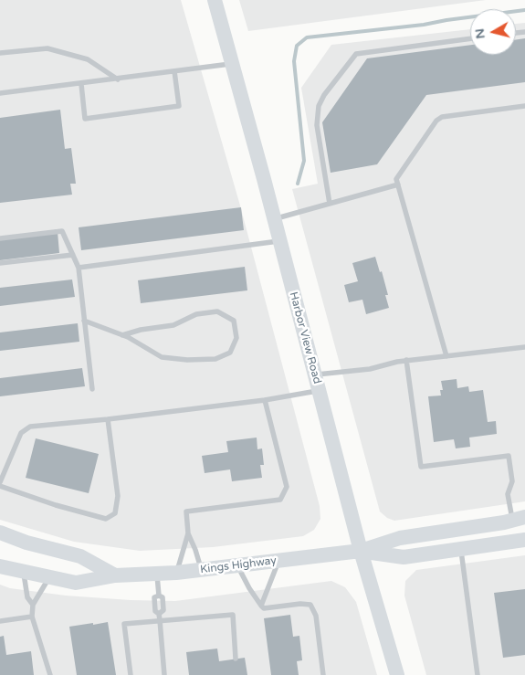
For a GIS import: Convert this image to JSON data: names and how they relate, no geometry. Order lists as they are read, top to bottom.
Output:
{
  "streets": {
    "main road": ["Harbor View Road", "Kings Highway"]
  },
  "crossings": [
    ["Harbor View Road", "Kings Highway"]
  ],
  "north": "left"
}
